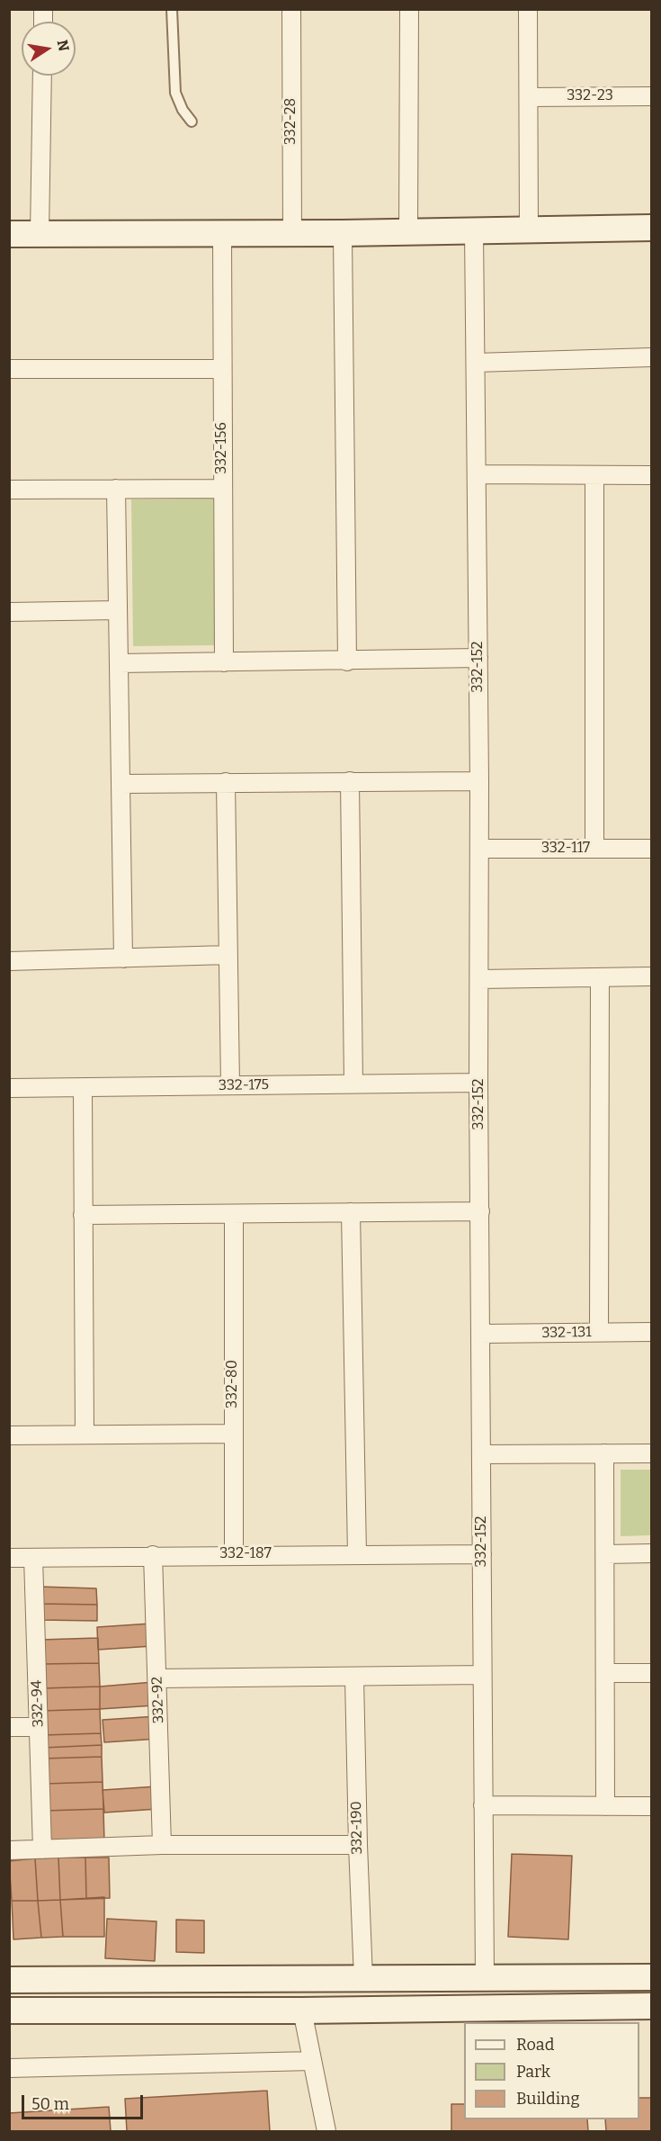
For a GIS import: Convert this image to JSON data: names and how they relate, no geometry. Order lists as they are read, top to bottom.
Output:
{
  "streets": {
    "street": [
      "332-23",
      "332-28",
      "332-156",
      "332-152",
      "332-117",
      "332-175",
      "332-131",
      "332-80",
      "332-187",
      "332-92",
      "332-94",
      "332-190"
    ]
  },
  "crossings": [
    ["332-152", "332-117"],
    ["332-152", "332-175"],
    ["332-152", "332-131"],
    ["332-152", "332-187"],
    ["332-80", "332-187"],
    ["332-187", "332-92"],
    ["332-187", "332-94"]
  ],
  "legend": ["Road", "Park", "Building"],
  "scale_bar": "50 m",
  "north": "right"
}
